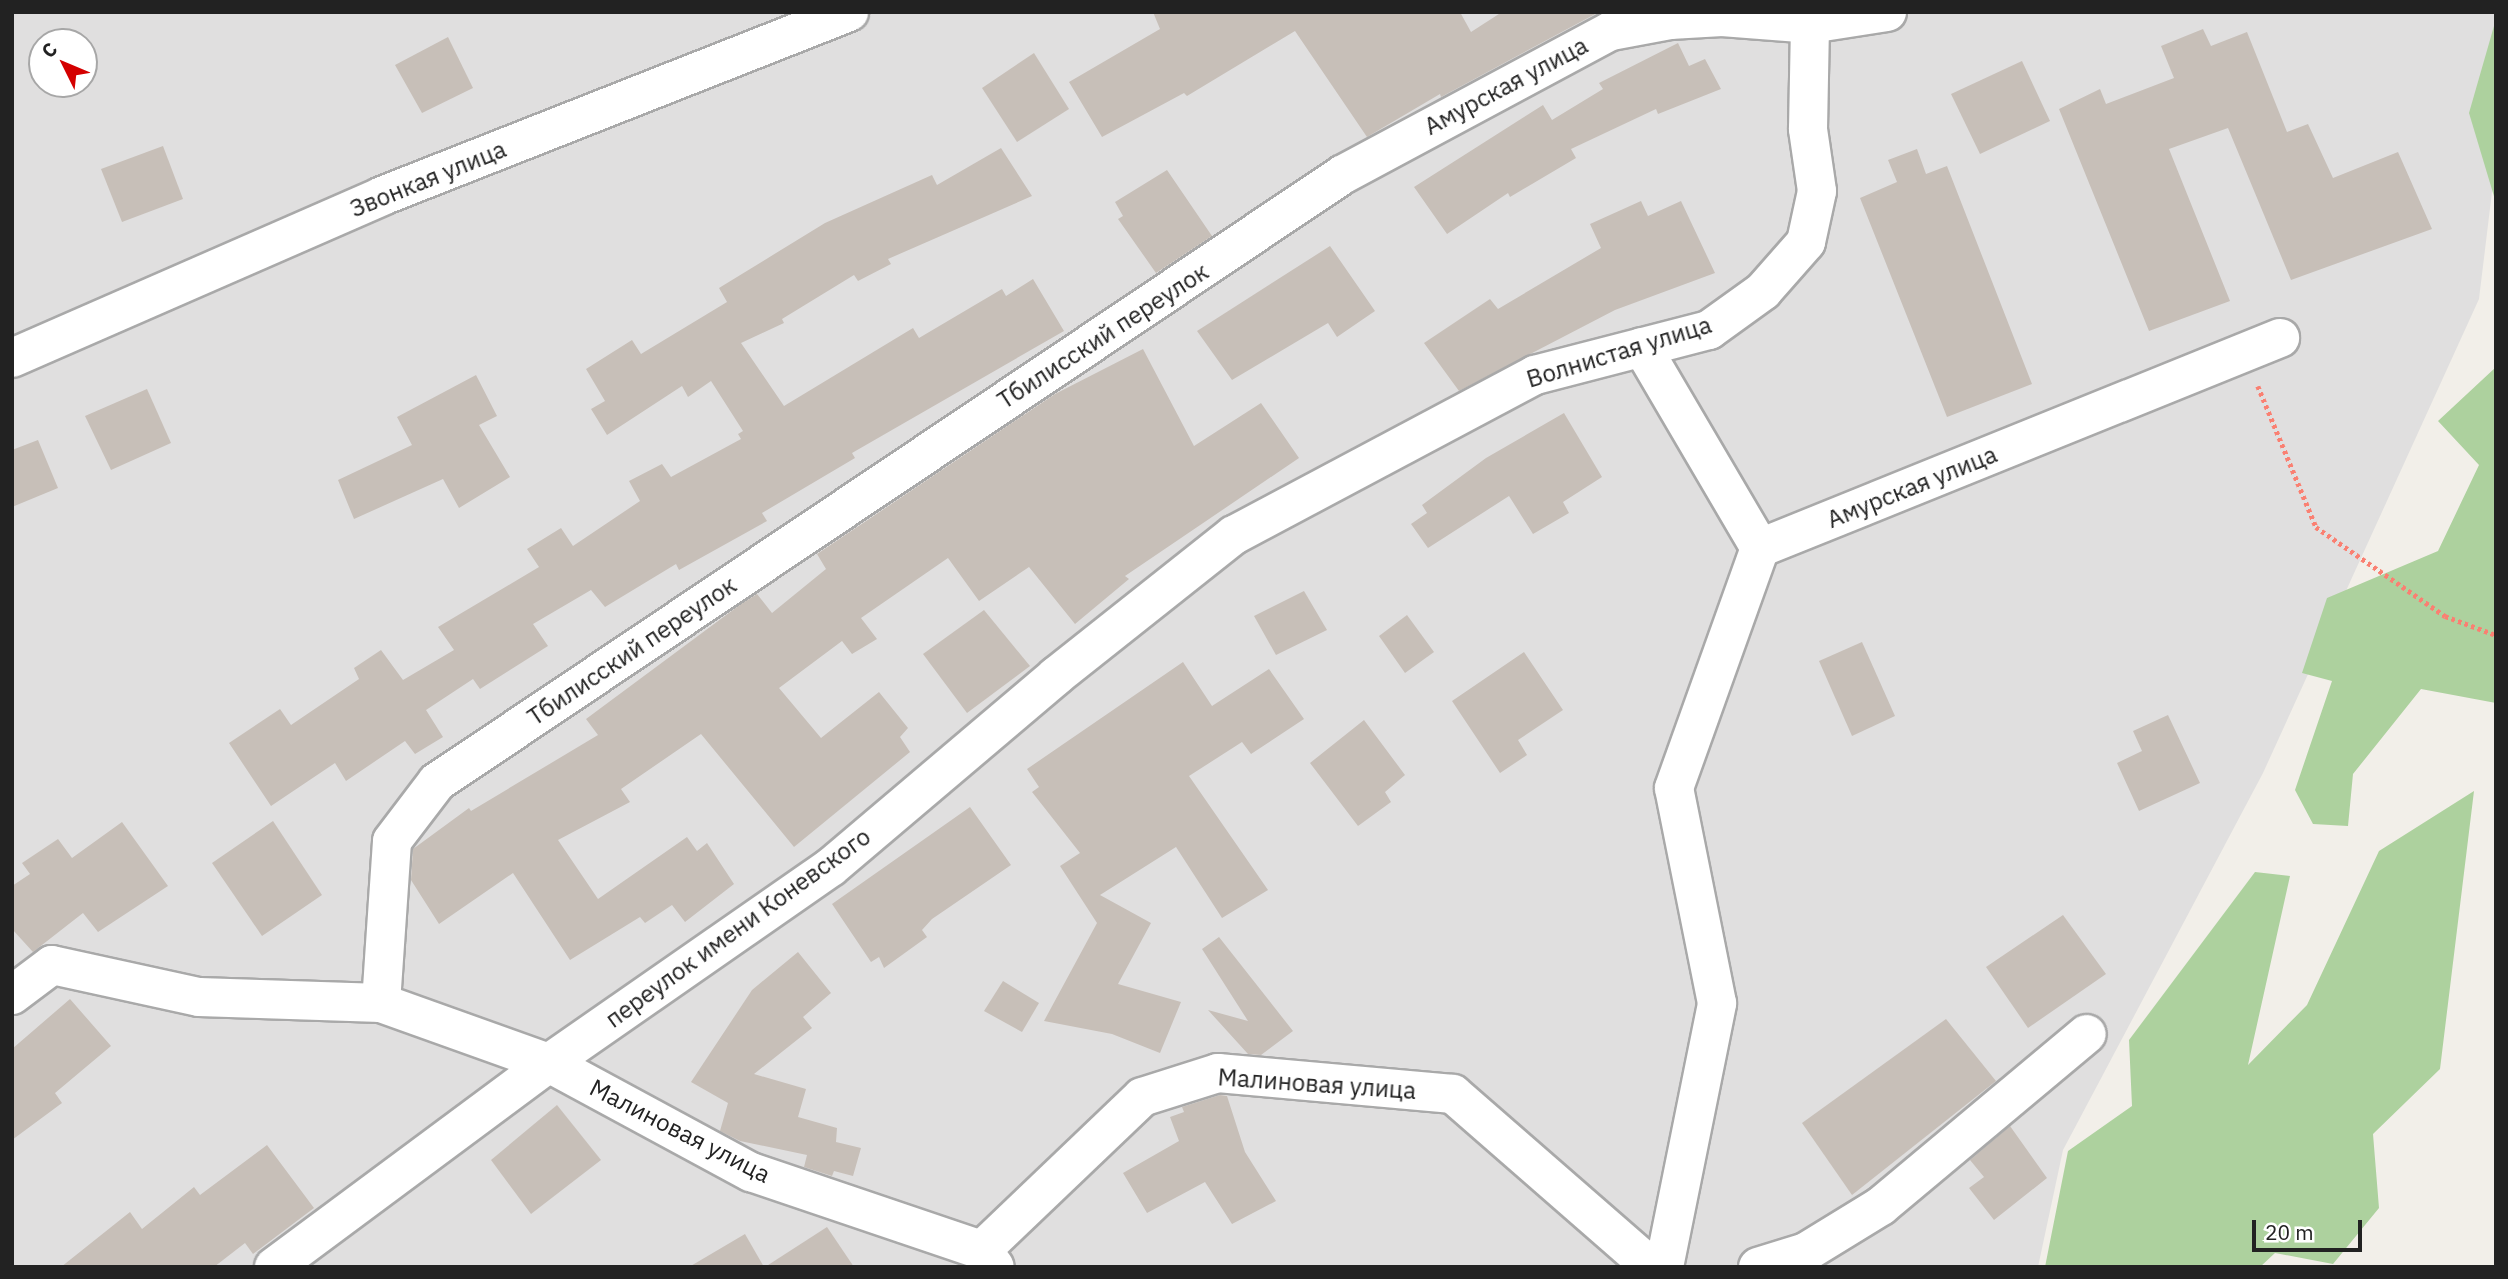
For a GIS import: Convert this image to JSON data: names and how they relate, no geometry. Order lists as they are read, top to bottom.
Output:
{
  "streets": {
    "street": [
      "Амурская улица",
      "Звонкая улица",
      "Тбилисский переулок",
      "Волнистая улица",
      "переулок имени Коневского",
      "Малиновая улица"
    ]
  },
  "crossings": [
    ["Амурская улица", "Тбилисский переулок"],
    ["Амурская улица", "Волнистая улица"],
    ["Тбилисский переулок", "Малиновая улица"],
    ["Волнистая улица", "переулок имени Коневского"],
    ["переулок имени Коневского", "Малиновая улица"]
  ],
  "scale_bar": "20 m",
  "north": "top left"
}
